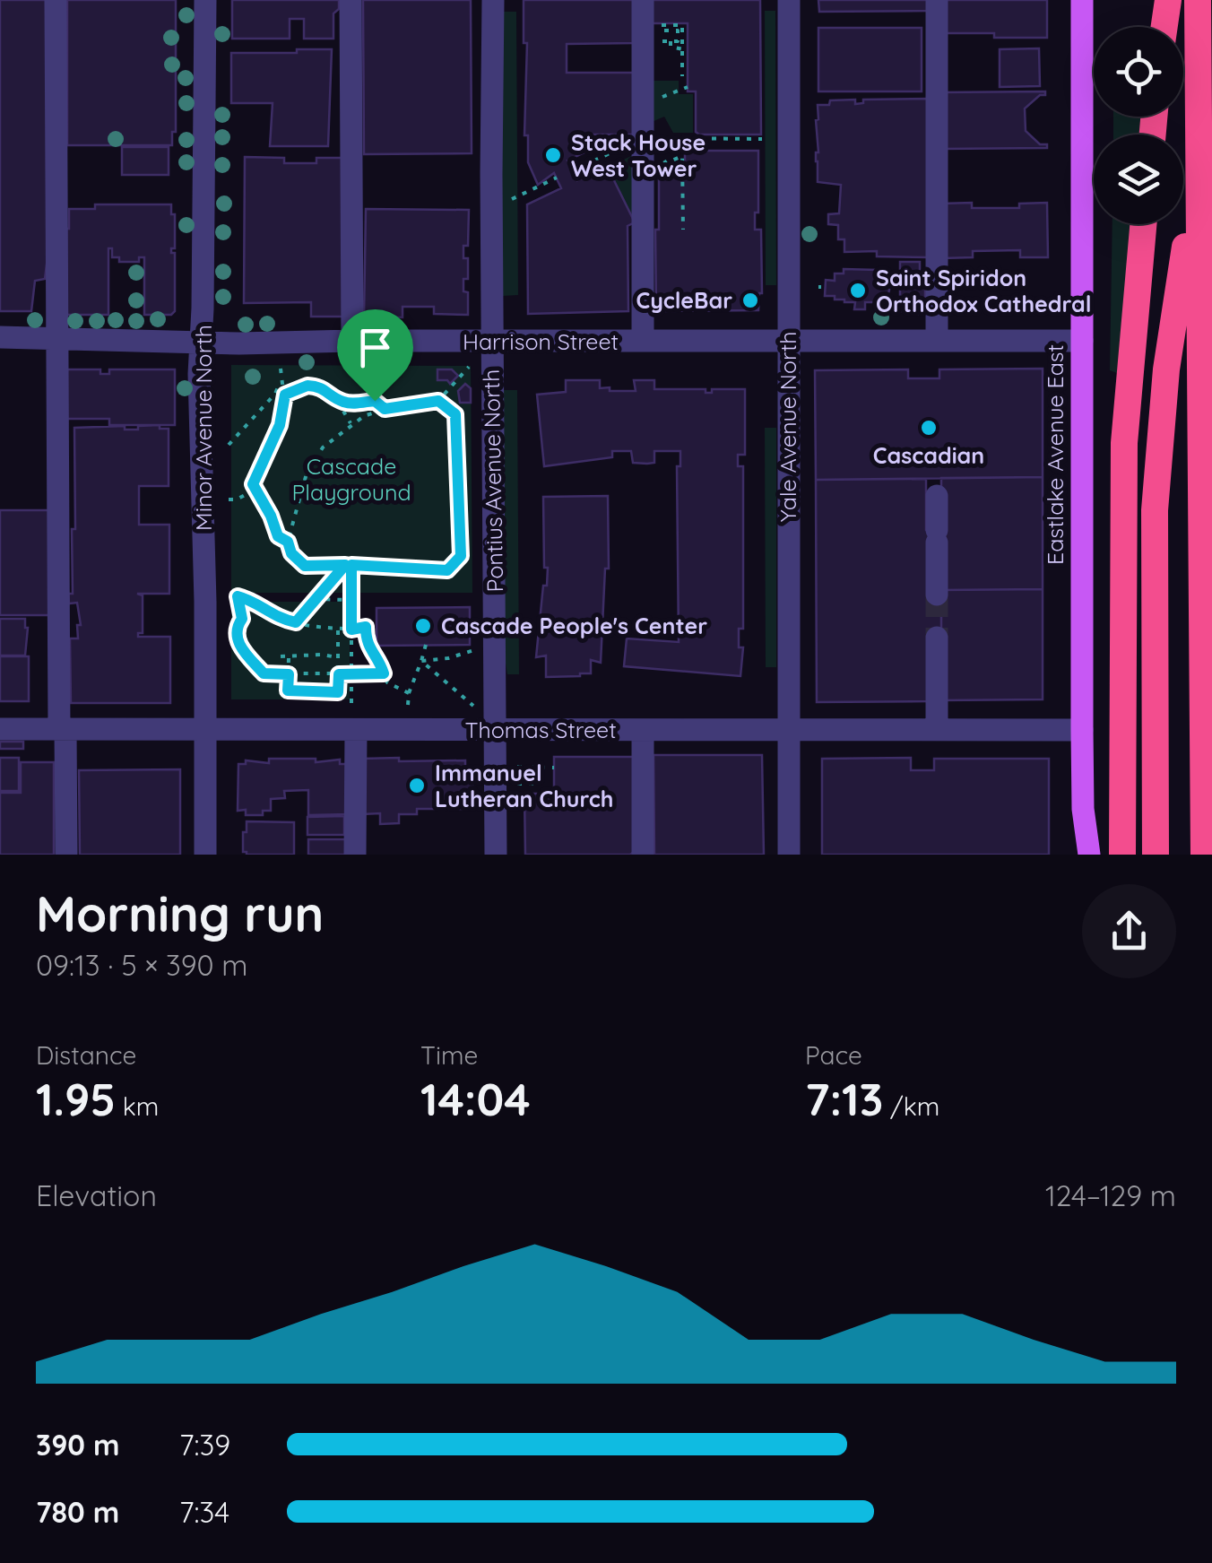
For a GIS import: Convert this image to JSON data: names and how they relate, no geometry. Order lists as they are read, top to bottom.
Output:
{
  "streets": {
    "main road": ["Eastlake Avenue East"],
    "street": [
      "Harrison Street",
      "Yale Avenue North",
      "Minor Avenue North",
      "Pontius Avenue North",
      "Thomas Street"
    ]
  },
  "crossings": [
    ["Harrison Street", "Yale Avenue North"],
    ["Harrison Street", "Minor Avenue North"],
    ["Harrison Street", "Eastlake Avenue East"],
    ["Harrison Street", "Pontius Avenue North"],
    ["Yale Avenue North", "Thomas Street"],
    ["Minor Avenue North", "Thomas Street"],
    ["Eastlake Avenue East", "Thomas Street"],
    ["Pontius Avenue North", "Thomas Street"]
  ],
  "parks": ["Cascade Playground"],
  "places": [
    "Stack House West Tower",
    "Saint Spiridon Orthodox Cathedral",
    "CycleBar",
    "Cascadian",
    "Cascade People's Center",
    "Immanuel Lutheran Church"
  ],
  "page": {
    "heading": ["Morning run", "09:13 · 5 × 390 m"],
    "stats": [
      ["Distance", "1.95 km"],
      ["Time", "14:04"],
      ["Pace", "7:13 /km"]
    ],
    "chart": ["Elevation", "124–129 m"],
    "list": [
      {
        "name": "390 m",
        "note": "7:39"
      },
      {
        "name": "780 m",
        "note": "7:34"
      }
    ]
  }
}
